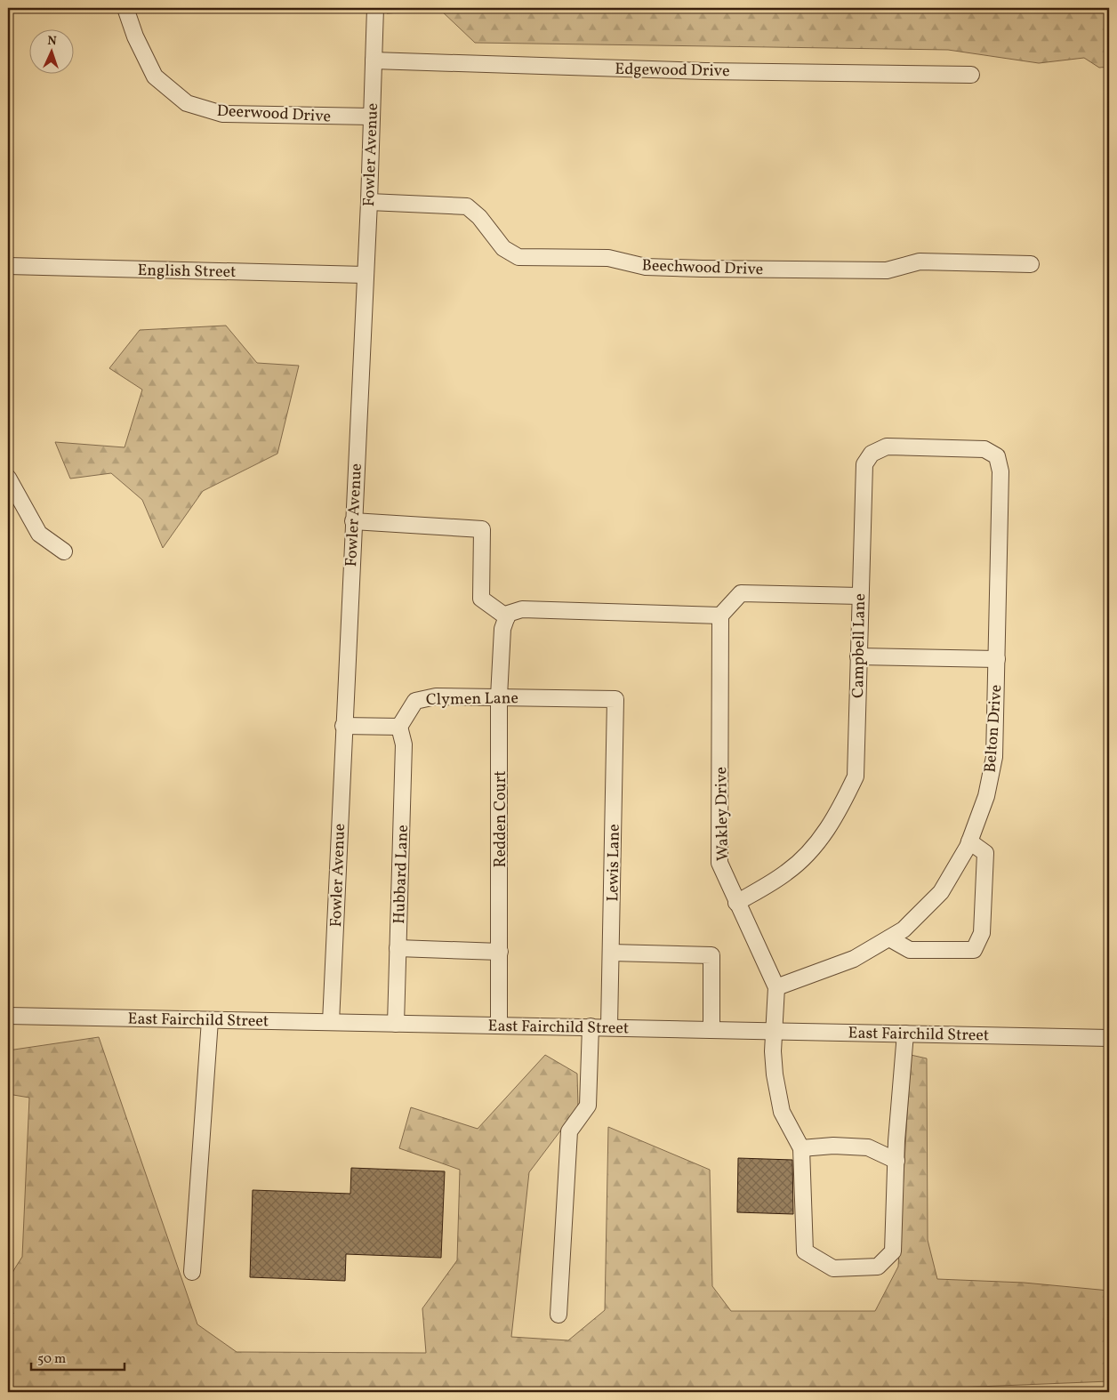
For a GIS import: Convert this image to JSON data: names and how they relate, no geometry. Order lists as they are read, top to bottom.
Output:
{
  "streets": {
    "street": [
      "Edgewood Drive",
      "Deerwood Drive",
      "Fowler Avenue",
      "Beechwood Drive",
      "English Street",
      "Campbell Lane",
      "Clymen Lane",
      "Belton Drive",
      "Wakley Drive",
      "Redden Court",
      "Lewis Lane",
      "Hubbard Lane",
      "East Fairchild Street"
    ]
  },
  "crossings": [
    ["Edgewood Drive", "Fowler Avenue"],
    ["Deerwood Drive", "Fowler Avenue"],
    ["Fowler Avenue", "Beechwood Drive"],
    ["Fowler Avenue", "English Street"],
    ["Fowler Avenue", "East Fairchild Street"],
    ["Campbell Lane", "Belton Drive"],
    ["Campbell Lane", "Wakley Drive"],
    ["Clymen Lane", "Redden Court"],
    ["Clymen Lane", "Lewis Lane"],
    ["Clymen Lane", "Hubbard Lane"],
    ["Belton Drive", "Wakley Drive"],
    ["Redden Court", "East Fairchild Street"],
    ["Lewis Lane", "East Fairchild Street"],
    ["Hubbard Lane", "East Fairchild Street"]
  ],
  "scale_bar": "50 m",
  "north": "top"
}
